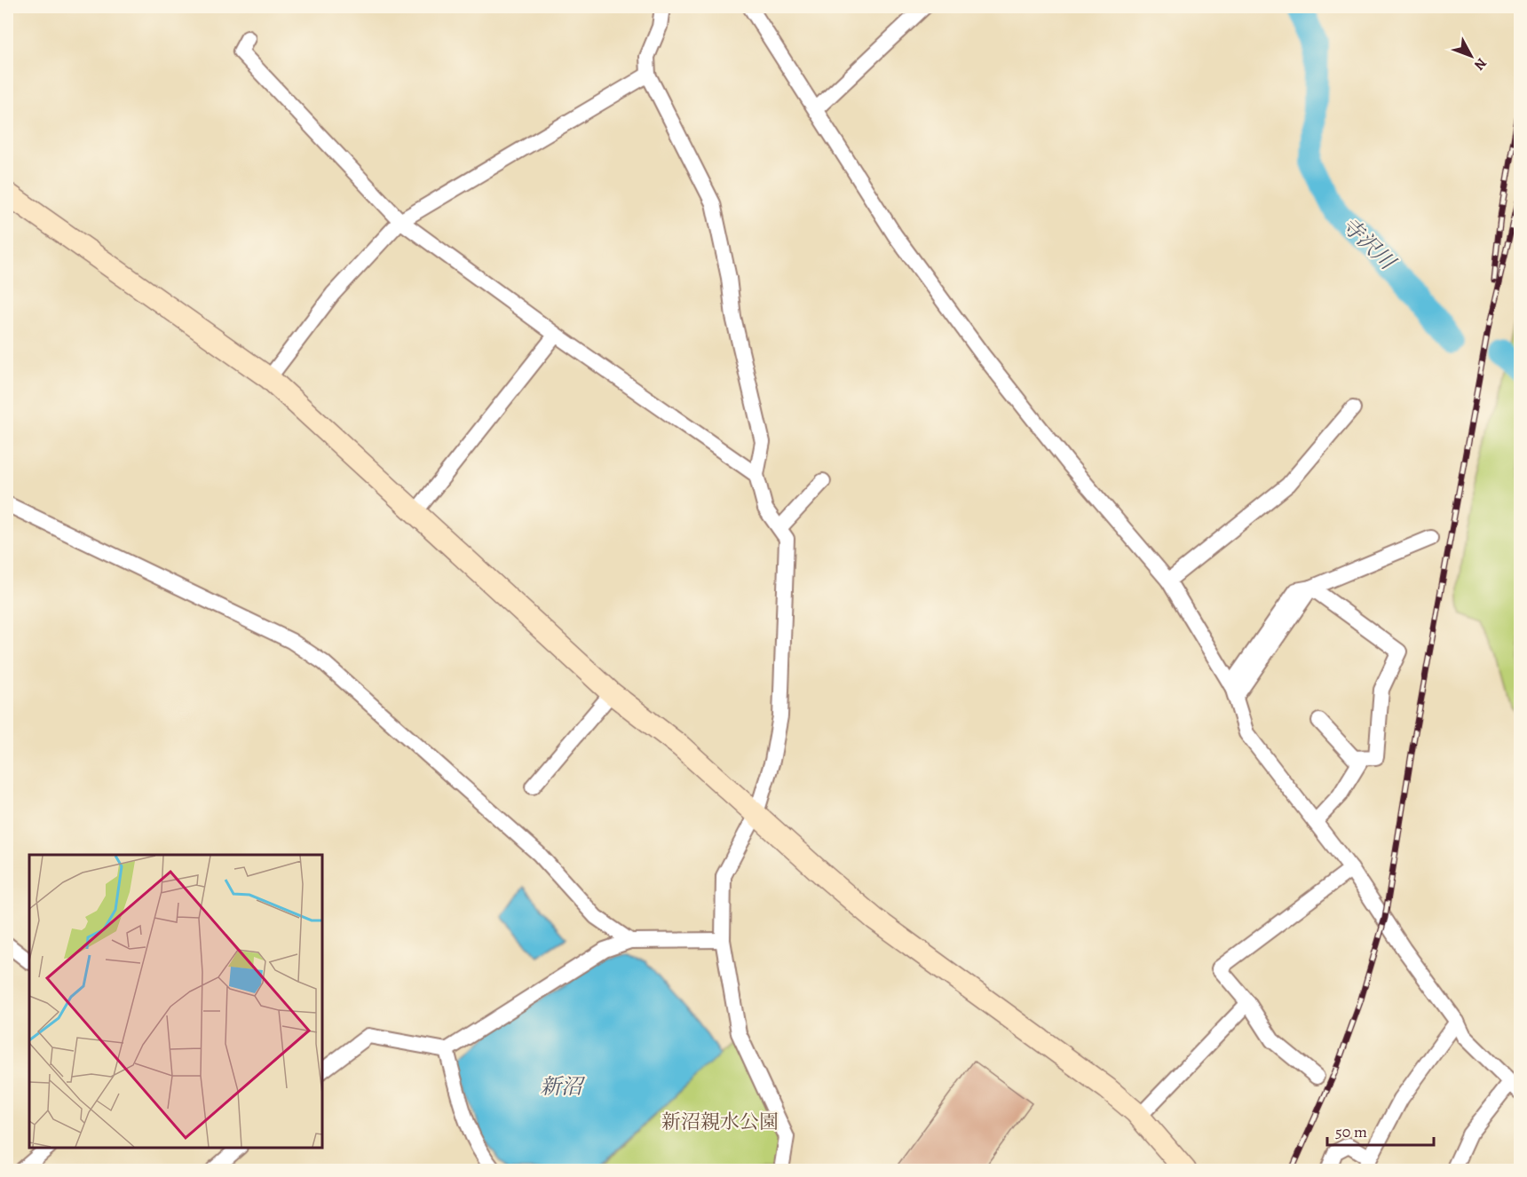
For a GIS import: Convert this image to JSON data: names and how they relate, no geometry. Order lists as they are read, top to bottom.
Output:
{
  "water": ["寺沢川", "新沼"],
  "parks": ["新沼親水公園"],
  "scale_bar": "50 m",
  "north": "bottom right"
}
